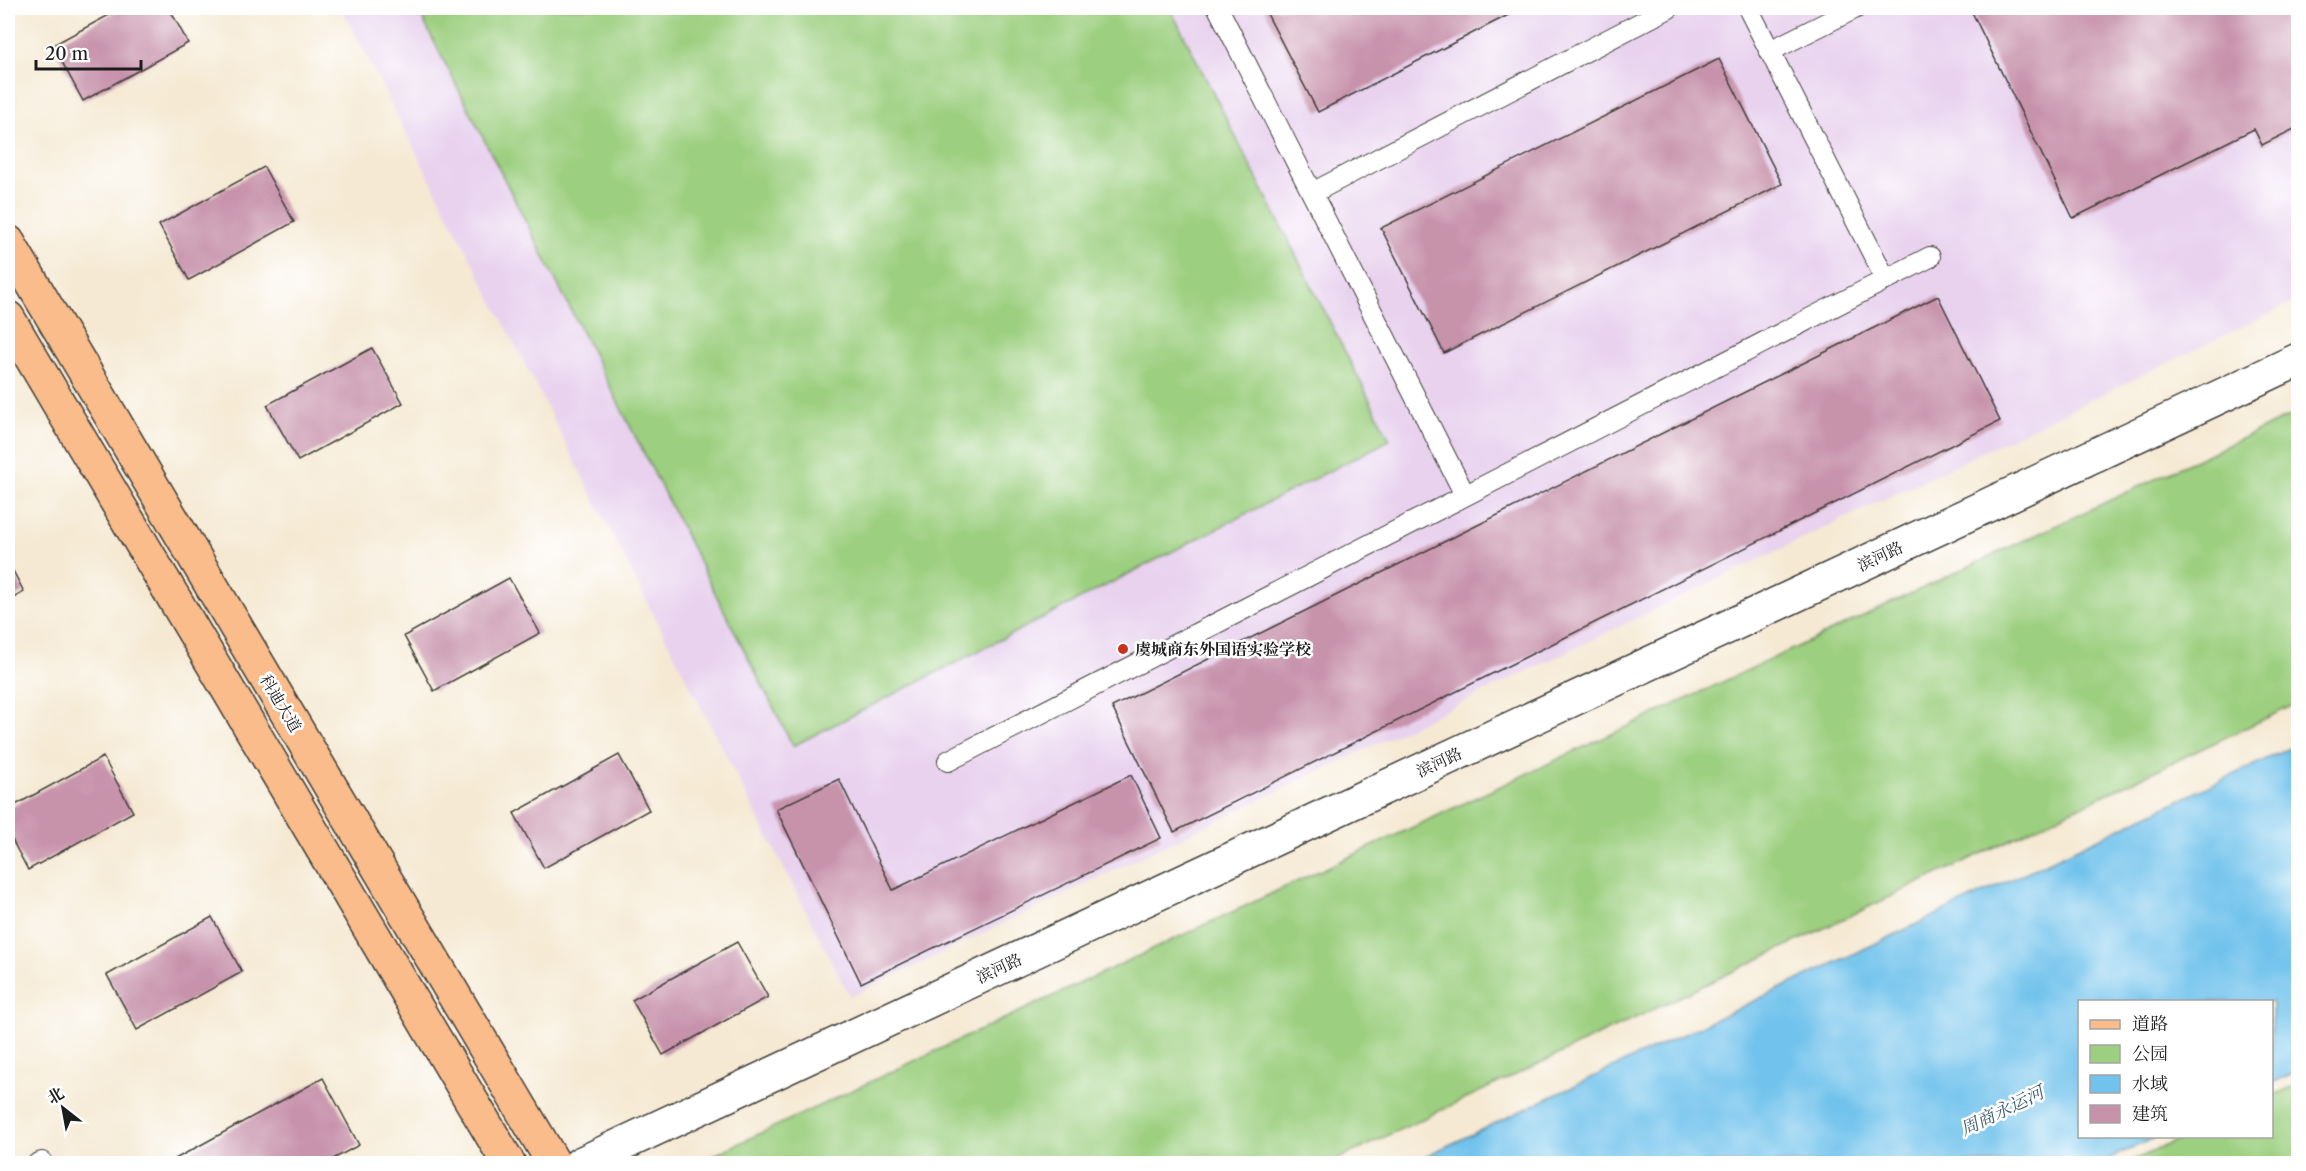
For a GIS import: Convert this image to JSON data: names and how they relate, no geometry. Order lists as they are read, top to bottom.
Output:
{
  "streets": {
    "main road": ["科迪大道"],
    "street": ["滨河路"]
  },
  "water": ["周商永运河"],
  "places": ["虞城商东外国语实验学校"],
  "legend": [
    "道路",
    "公园",
    "水域",
    "建筑"
  ],
  "scale_bar": "20 m",
  "north": "top left"
}
